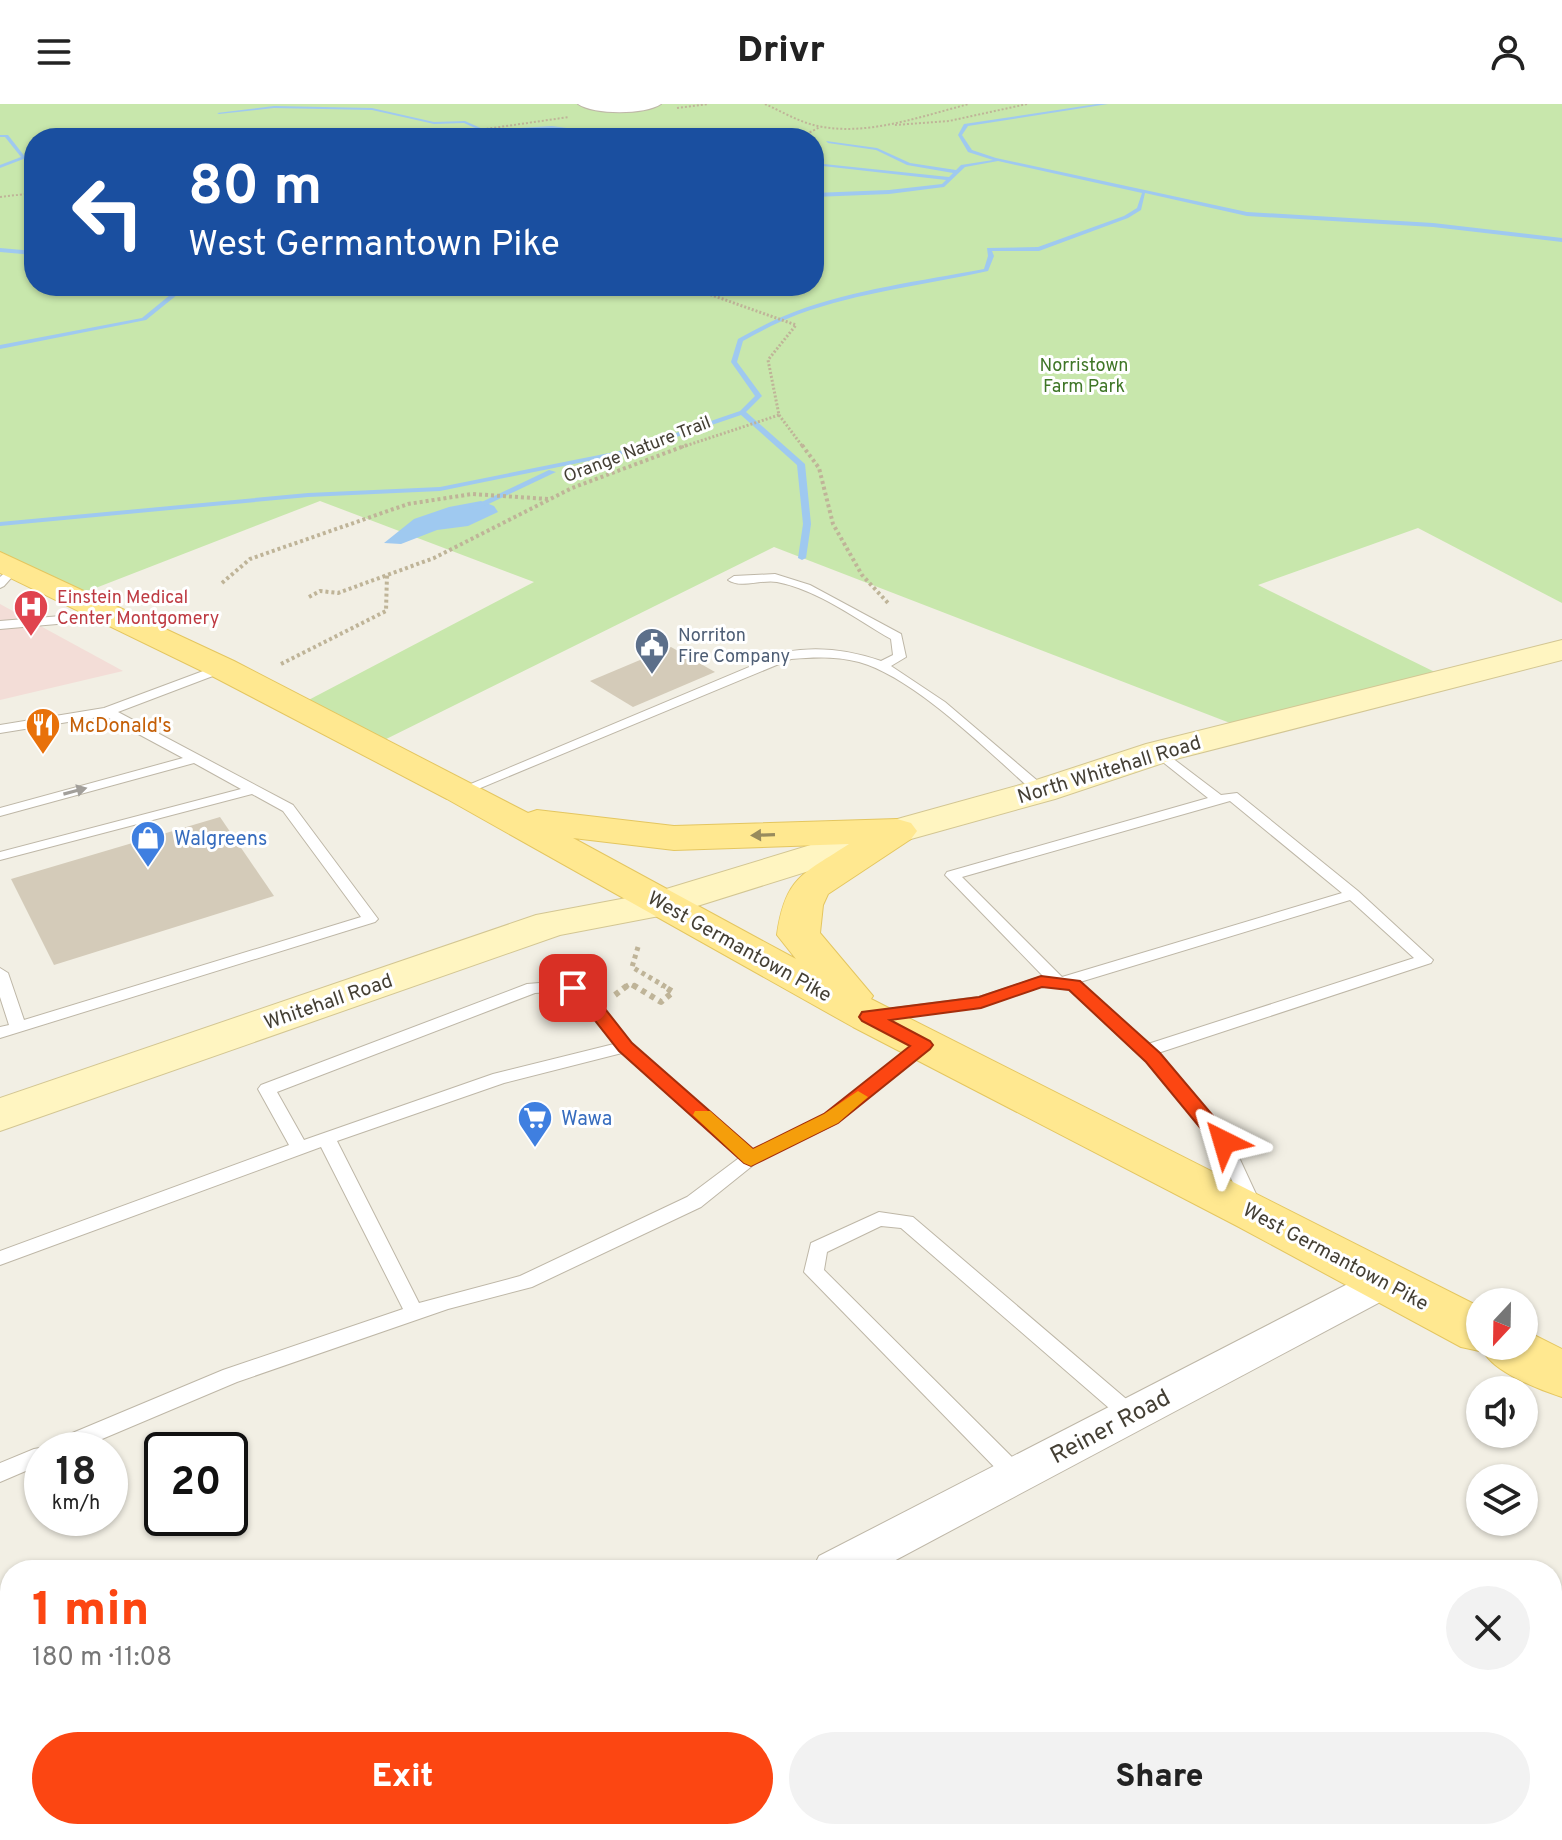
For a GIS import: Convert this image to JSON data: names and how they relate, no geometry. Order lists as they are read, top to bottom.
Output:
{
  "streets": {
    "main road": ["North Whitehall Road", "West Germantown Pike", "Whitehall Road"],
    "street": ["Reiner Road"],
    "path": ["Orange Nature Trail"]
  },
  "crossings": [
    ["North Whitehall Road", "West Germantown Pike"],
    ["North Whitehall Road", "Whitehall Road"],
    ["West Germantown Pike", "Whitehall Road"],
    ["West Germantown Pike", "Reiner Road"]
  ],
  "parks": ["Norristown Farm Park"],
  "places": {
    "hospital": ["Einstein Medical Center Montgomery"],
    "public building": ["Norriton Fire Company"],
    "restaurant": ["McDonald's"],
    "shop": ["Walgreens"],
    "supermarket": ["Wawa"]
  },
  "north": "bottom",
  "page": {
    "header": "Drivr",
    "turn": ["80 m", "West Germantown Pike"],
    "speed": "18 km/h",
    "limit": "20",
    "heading": ["1 min", "180 m · 11:08"],
    "buttons": ["Exit", "Share"]
  }
}
